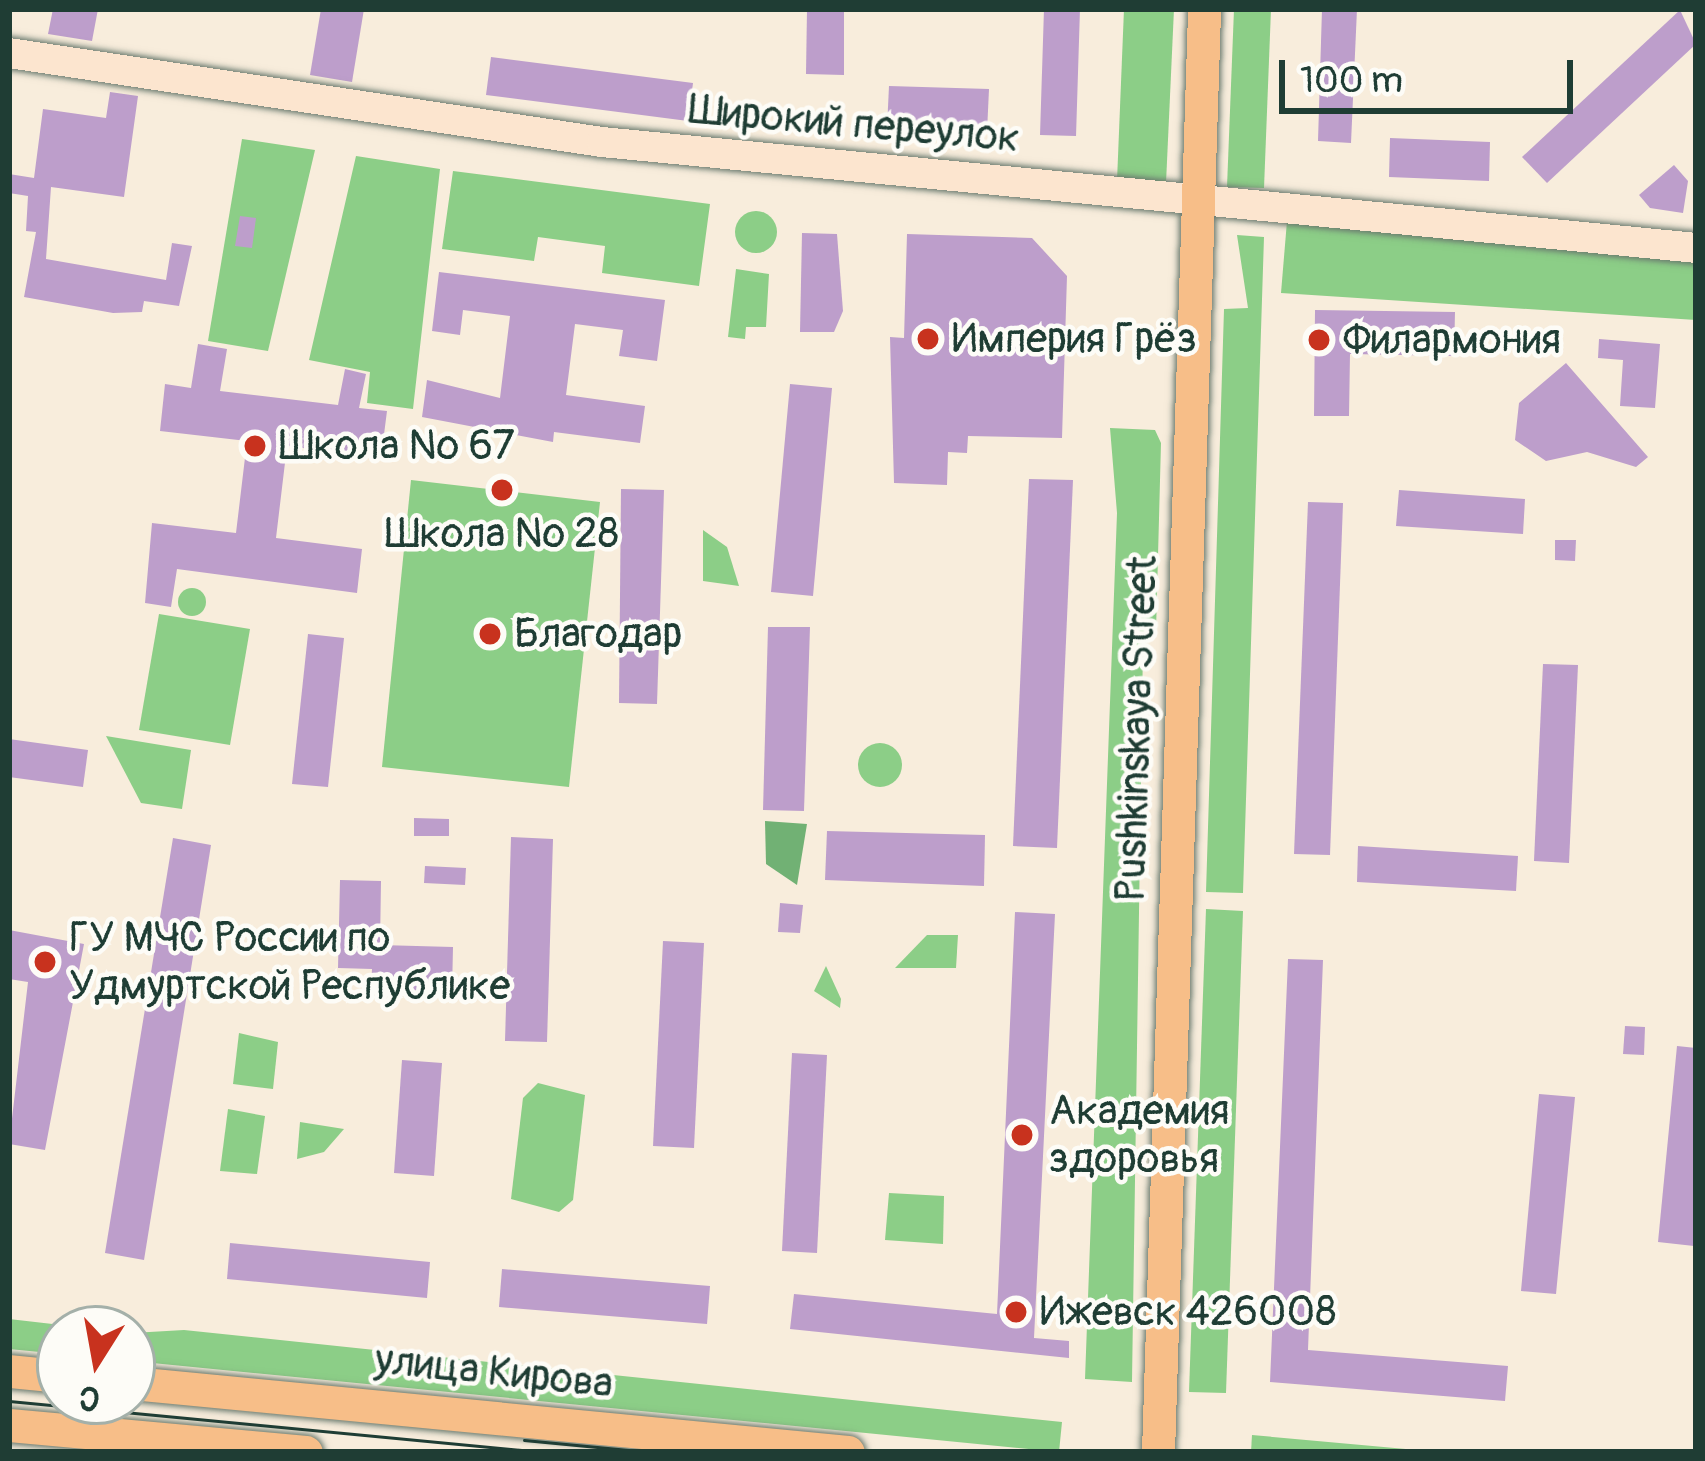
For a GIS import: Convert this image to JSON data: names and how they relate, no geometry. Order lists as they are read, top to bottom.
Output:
{
  "streets": {
    "main road": ["Pushkinskaya Street", "улица Кирова"],
    "street": ["Широкий переулок"]
  },
  "crossings": [
    ["Широкий переулок", "Pushkinskaya Street"]
  ],
  "places": [
    "Империя Грёз",
    "Филармония",
    "Школа № 67",
    "Школа № 28",
    "Благодар",
    "ГУ МЧС России по Удмуртской Республике",
    "Академия здоровья",
    "Ижевск 426008"
  ],
  "scale_bar": "100 m",
  "north": "bottom"
}
